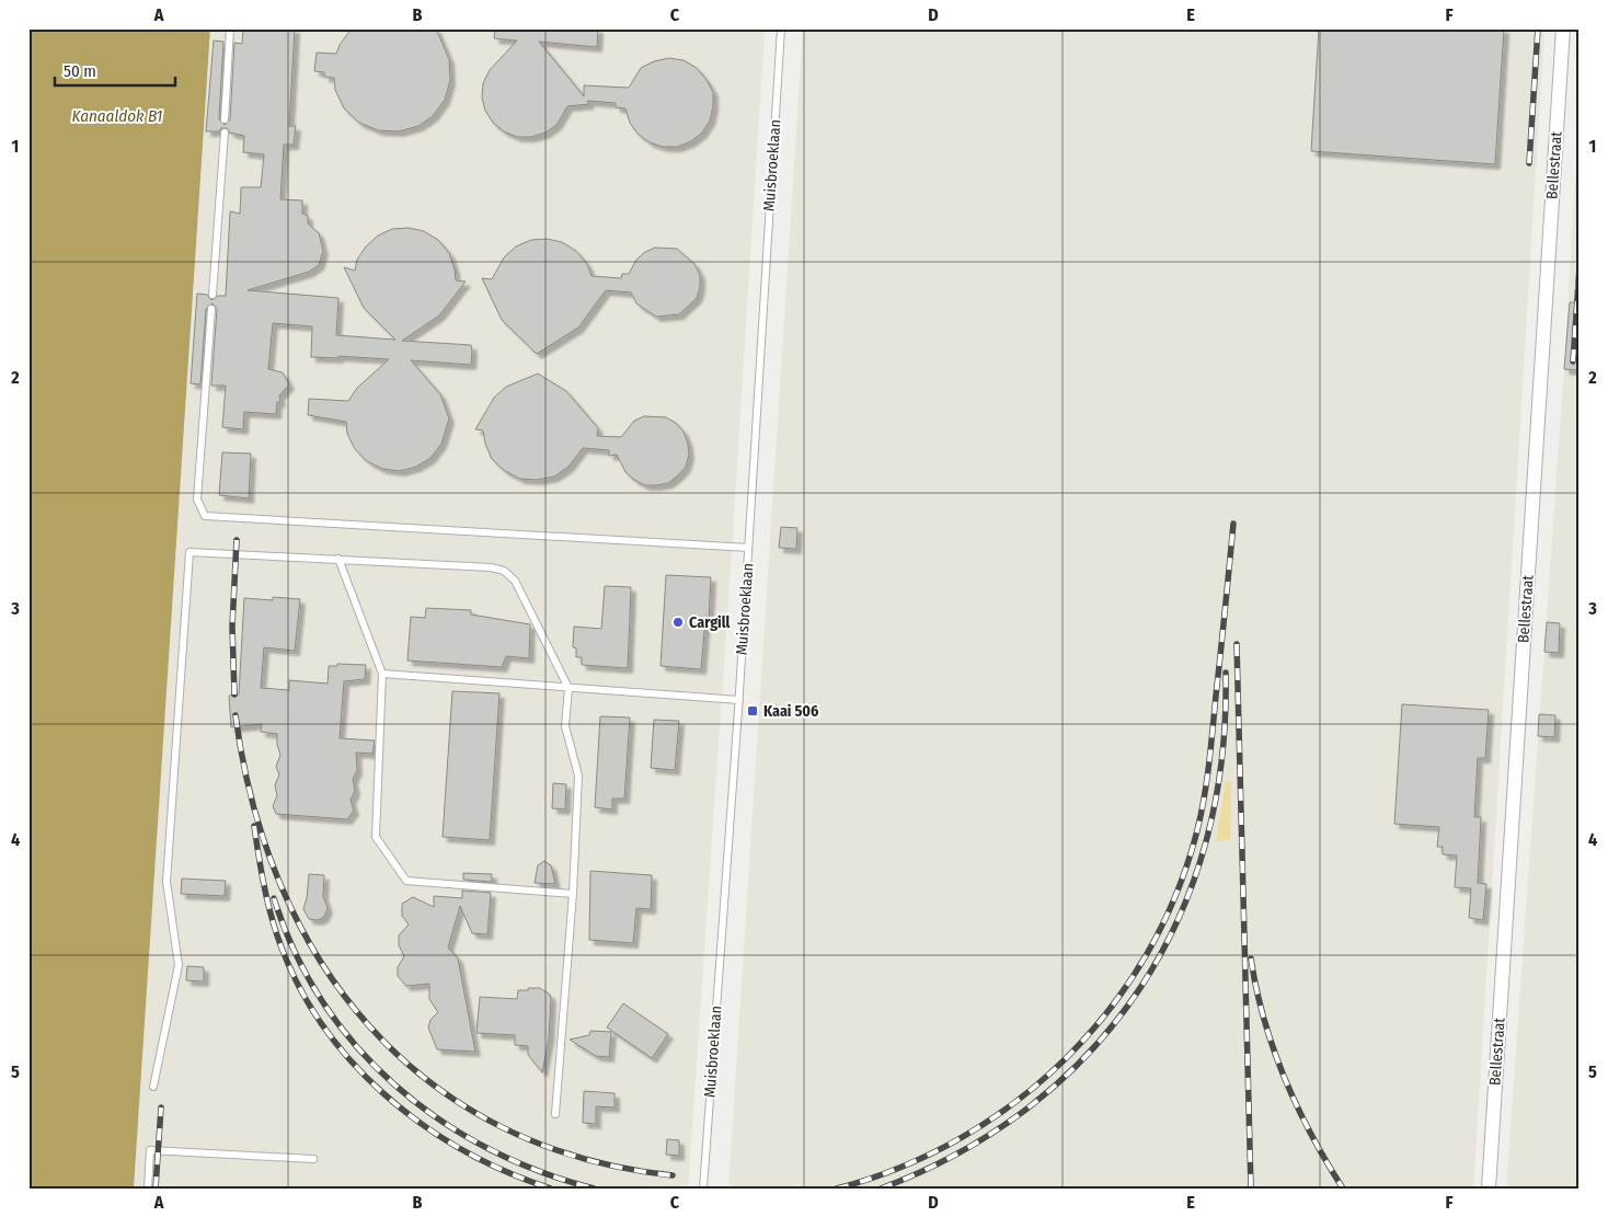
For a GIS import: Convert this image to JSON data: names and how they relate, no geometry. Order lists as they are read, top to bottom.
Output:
{
  "streets": {
    "street": ["Bellestraat"],
    "lane": ["Muisbroeklaan"]
  },
  "water": ["Kanaaldok B1"],
  "places": {
    "other": ["Cargill"],
    "transit": ["Kaai 506"]
  },
  "scale_bar": "50 m",
  "grid": {
    "columns": [
      "A",
      "B",
      "C",
      "D",
      "E",
      "F"
    ],
    "rows": [
      "1",
      "2",
      "3",
      "4",
      "5"
    ]
  }
}
